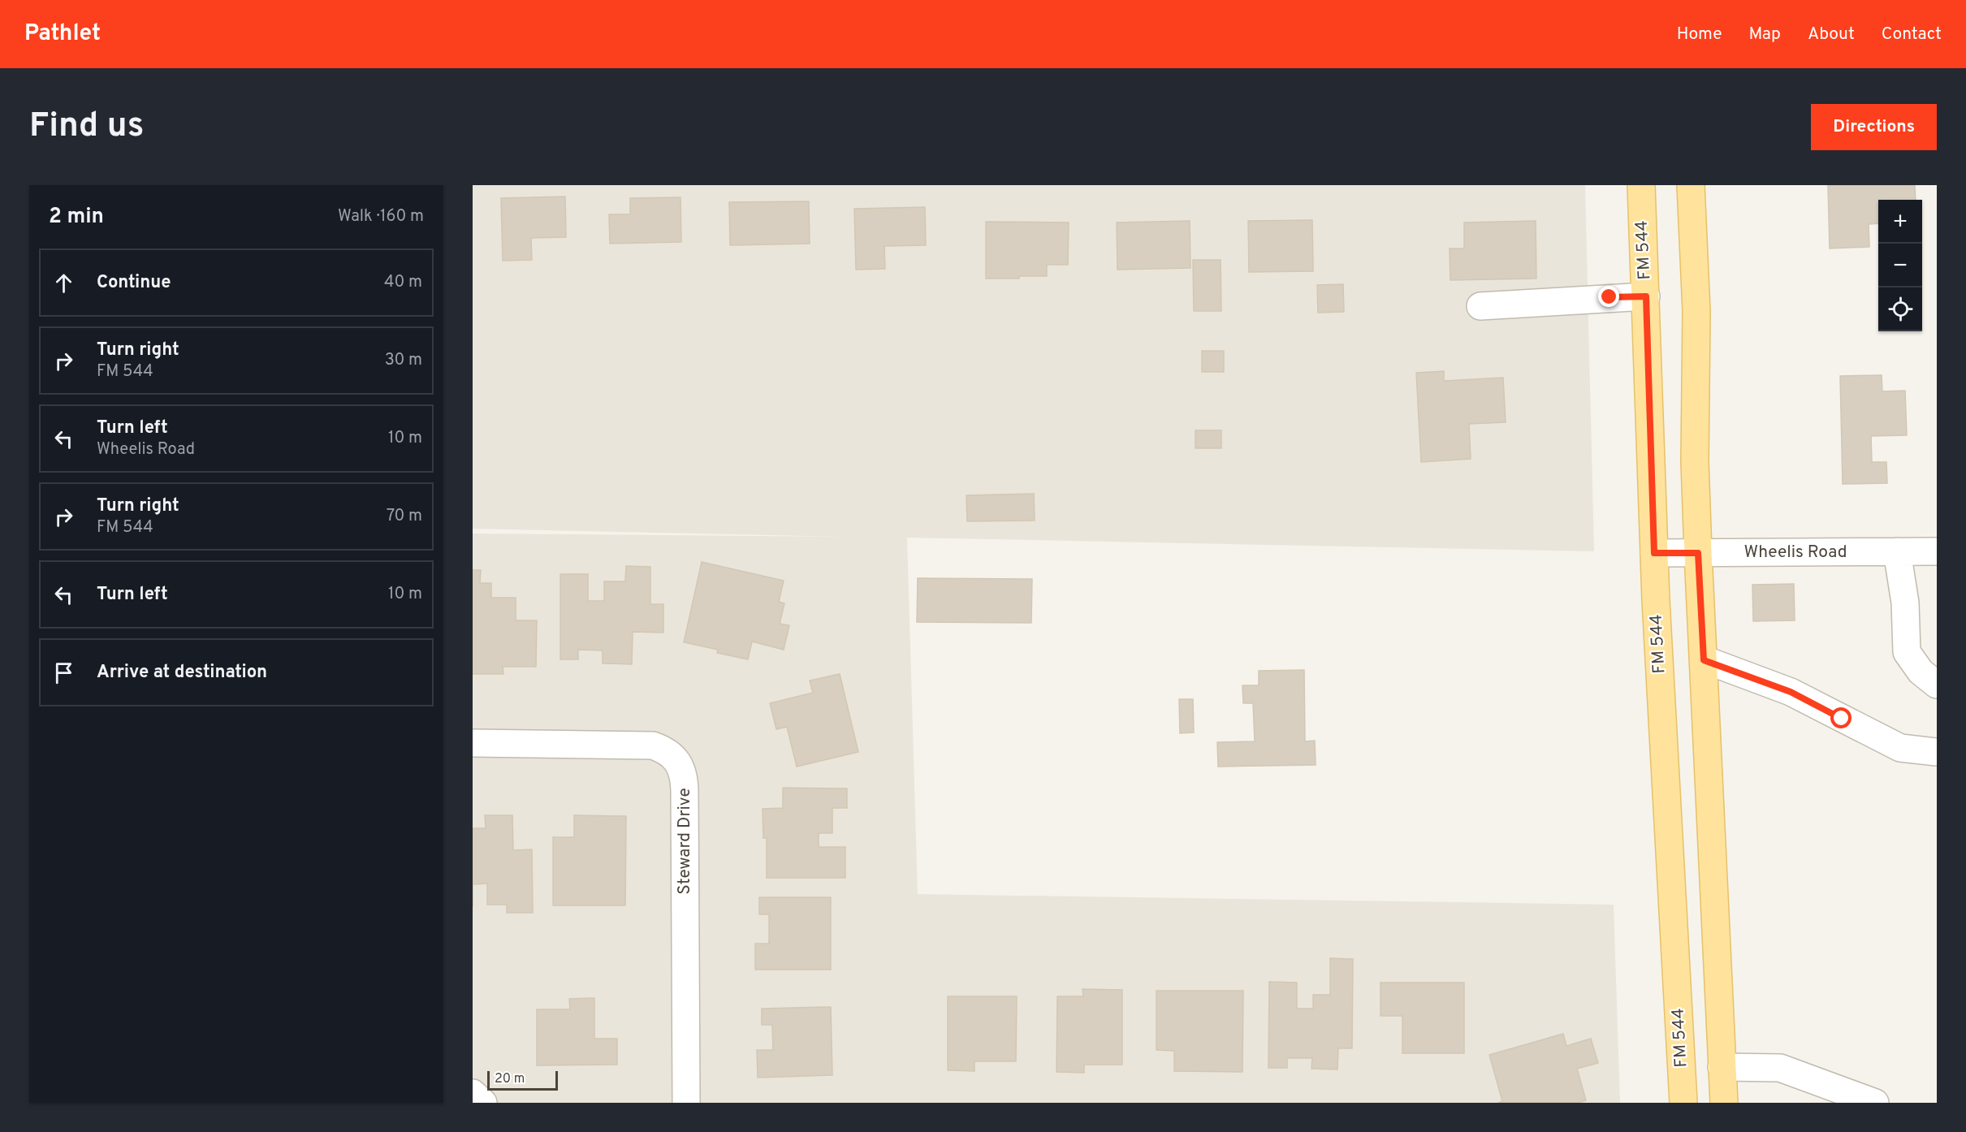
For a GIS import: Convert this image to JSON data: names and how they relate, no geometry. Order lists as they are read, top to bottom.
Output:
{
  "streets": {
    "main road": ["FM 544"],
    "street": ["Wheelis Road", "Steward Drive"]
  },
  "crossings": [
    ["FM 544", "Wheelis Road"]
  ],
  "scale_bar": "20 m",
  "page": {
    "header": "Pathlet",
    "nav": [
      "Home",
      "Map",
      "About",
      "Contact"
    ],
    "buttons": "Directions",
    "title": "Find us",
    "heading": ["2 min", "Walk · 160 m"],
    "map_buttons": ["+", "−"],
    "list": [
      ["Continue", "40 m"],
      ["Turn right", "FM 544", "30 m"],
      ["Turn left", "Wheelis Road", "10 m"],
      ["Turn right", "FM 544", "70 m"],
      ["Turn left", "10 m"],
      "Arrive at destination"
    ],
    "scale": "20 m"
  }
}
